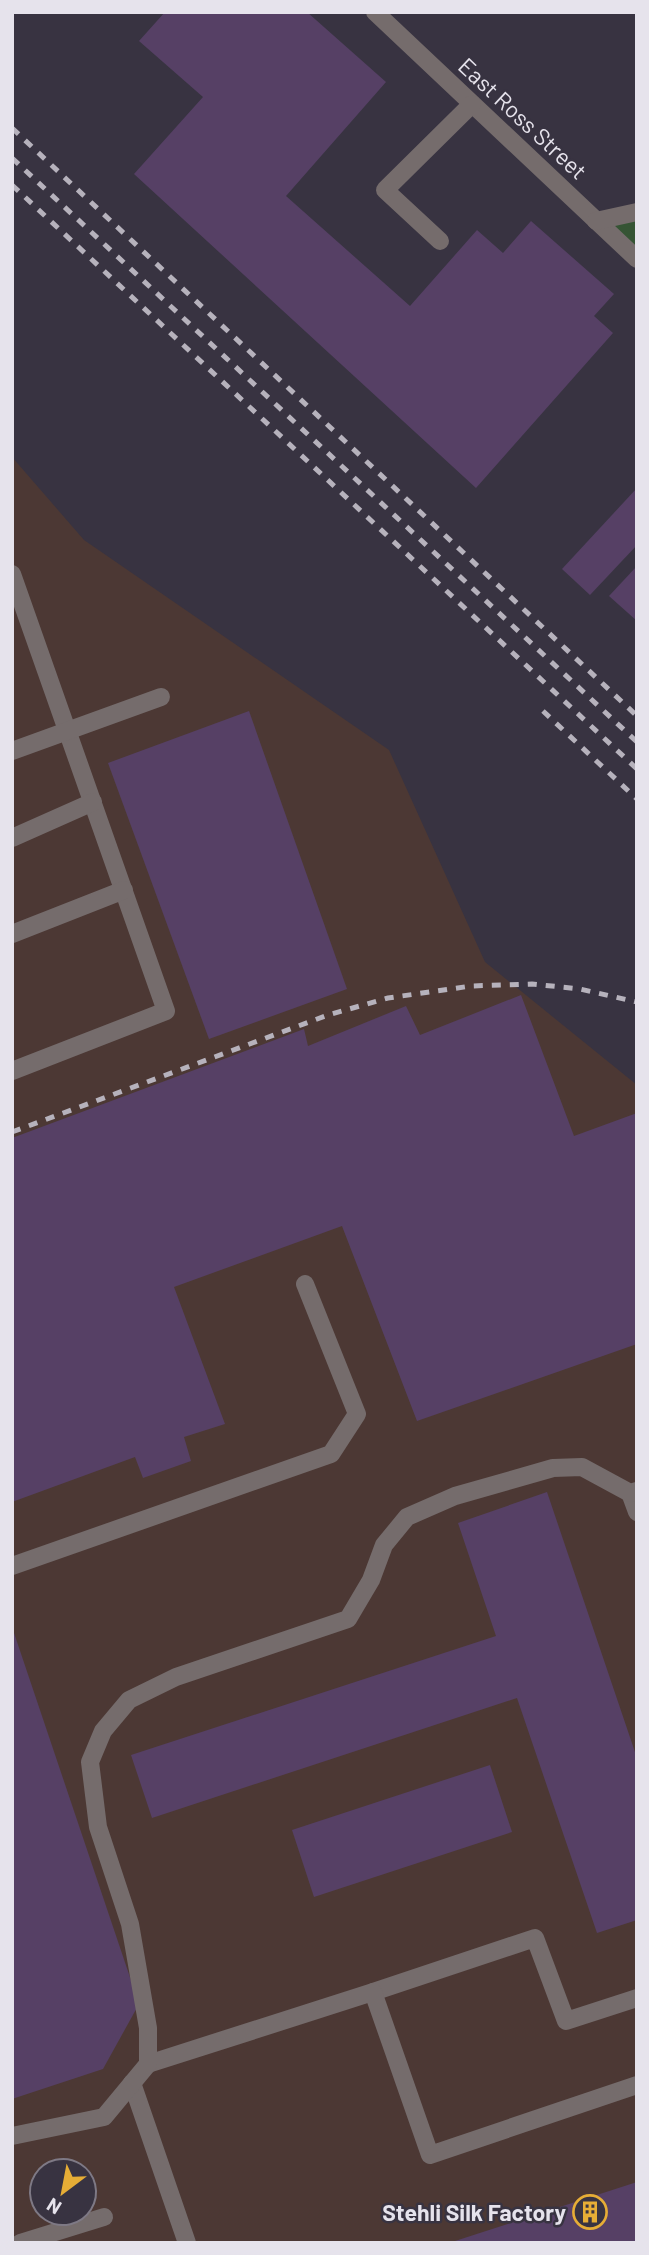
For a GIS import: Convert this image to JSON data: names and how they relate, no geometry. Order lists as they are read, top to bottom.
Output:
{
  "streets": {
    "street": ["East Ross Street"]
  },
  "places": {
    "building": ["Stehli Silk Factory"]
  },
  "north": "bottom left"
}
